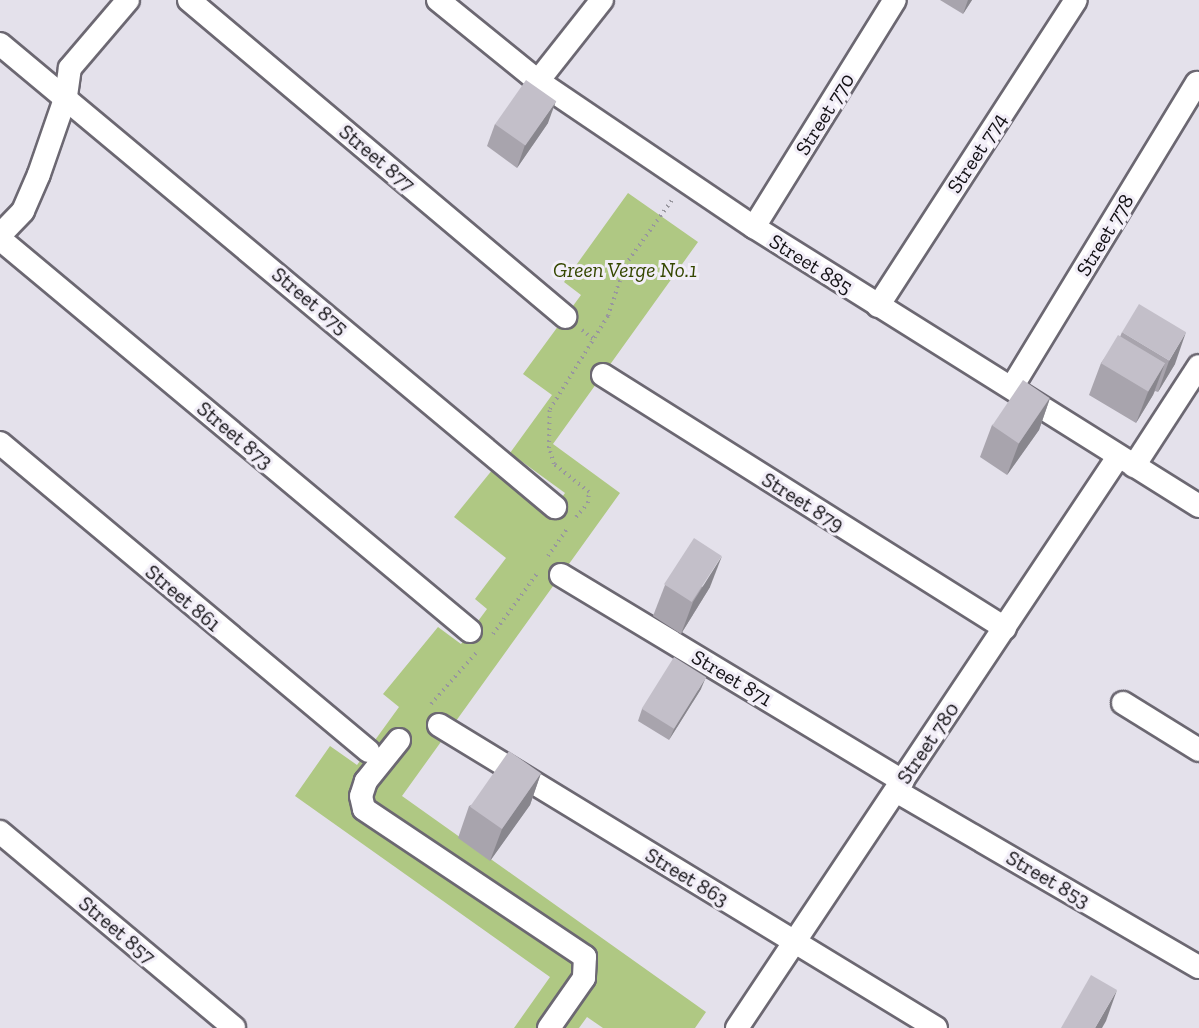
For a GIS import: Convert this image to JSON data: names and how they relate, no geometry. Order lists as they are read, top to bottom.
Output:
{
  "streets": {
    "street": [
      "Street 770",
      "Street 774",
      "Street 877",
      "Street 778",
      "Street 885",
      "Street 875",
      "Street 873",
      "Street 879",
      "Street 861",
      "Street 871",
      "Street 780",
      "Street 863",
      "Street 853",
      "Street 857"
    ]
  },
  "crossings": [
    ["Street 770", "Street 885"],
    ["Street 774", "Street 885"],
    ["Street 778", "Street 885"],
    ["Street 885", "Street 780"],
    ["Street 879", "Street 780"],
    ["Street 871", "Street 780"],
    ["Street 871", "Street 853"],
    ["Street 780", "Street 863"],
    ["Street 780", "Street 853"]
  ],
  "parks": ["Green Verge No.1"]
}
